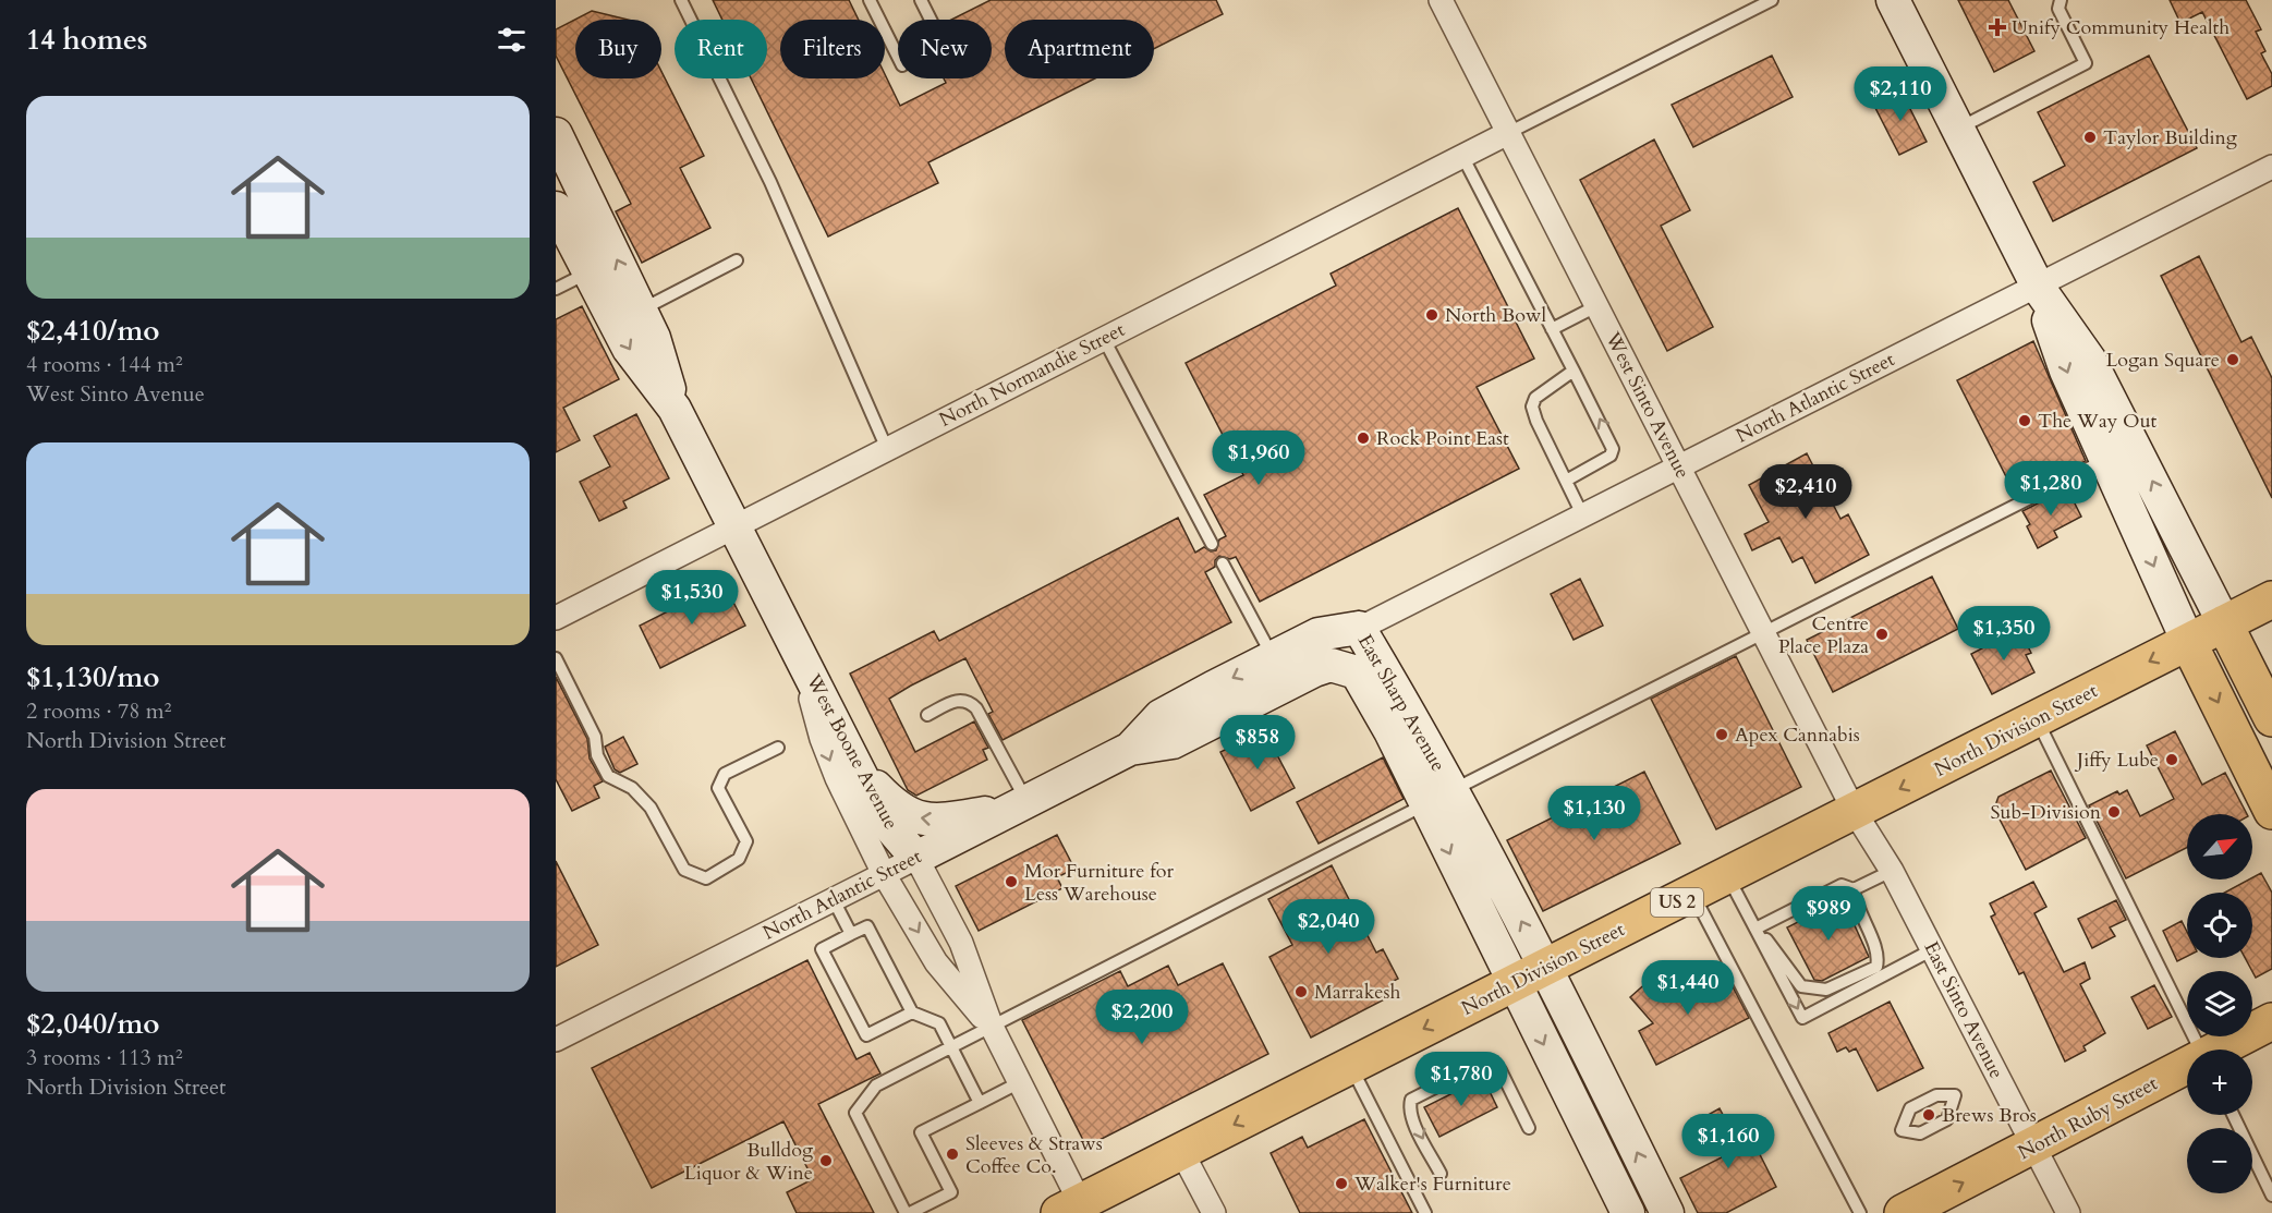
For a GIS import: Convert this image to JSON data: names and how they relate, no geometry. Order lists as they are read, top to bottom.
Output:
{
  "streets": {
    "main road": ["North Division Street", "US 2", "North Ruby Street"],
    "street": [
      "North Normandie Street",
      "North Atlantic Street",
      "West Sinto Avenue",
      "East Sharp Avenue",
      "West Boone Avenue",
      "East Sinto Avenue"
    ]
  },
  "crossings": [
    ["North Normandie Street", "West Sinto Avenue"],
    ["North Normandie Street", "West Boone Avenue"],
    ["North Atlantic Street", "West Sinto Avenue"],
    ["North Atlantic Street", "East Sharp Avenue"],
    ["North Atlantic Street", "West Boone Avenue"],
    ["West Sinto Avenue", "North Division Street"],
    ["West Sinto Avenue", "East Sinto Avenue"],
    ["East Sharp Avenue", "North Division Street"],
    ["North Division Street", "West Boone Avenue"],
    ["North Division Street", "East Sinto Avenue"],
    ["East Sinto Avenue", "North Ruby Street"]
  ],
  "one_way": ["North Division Street", "North Ruby Street"],
  "places": {
    "health": ["Unify Community Health"],
    "other": [
      "Taylor Building",
      "North Bowl",
      "Logan Square",
      "The Way Out",
      "Rock Point East",
      "Centre Place Plaza",
      "Apex Cannabis",
      "Jiffy Lube",
      "Sub-Division",
      "Mor Furniture for Less Warehouse",
      "Marrakesh",
      "Brews Bros",
      "Sleeves & Straws Coffee Co.",
      "Bulldog Liquor & Wine",
      "Walker's Furniture"
    ]
  },
  "north": "top right",
  "page": {
    "heading": "14 homes",
    "chip": [
      "Buy",
      "Rent",
      "Filters",
      "New",
      "Apartment"
    ],
    "price": [
      "$2,110",
      "$1,960",
      "$1,280",
      "$2,410",
      "$1,530",
      "$1,350",
      "$858",
      "$1,130",
      "$989",
      "$2,040",
      "$1,440",
      "$2,200",
      "$1,780",
      "$1,160"
    ],
    "list": [
      {
        "name": "$2,410/mo",
        "note": "4 rooms · 144 m² · West Sinto Avenue"
      },
      {
        "name": "$1,130/mo",
        "note": "2 rooms · 78 m² · North Division Street"
      },
      {
        "name": "$2,040/mo",
        "note": "3 rooms · 113 m² · North Division Street"
      }
    ],
    "map_buttons": ["+", "−"]
  }
}
